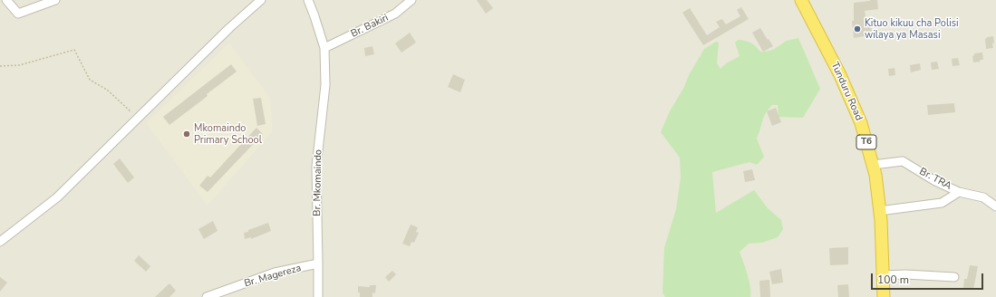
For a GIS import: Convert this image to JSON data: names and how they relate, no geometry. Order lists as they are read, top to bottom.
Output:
{
  "streets": {
    "highway": ["Tunduru Road", "T6"],
    "street": [
      "Br. Bakiri",
      "Br. TRA",
      "Br. Mkomaindo",
      "Br. Magereza"
    ]
  },
  "crossings": [
    ["Br. Bakiri", "Br. Mkomaindo"],
    ["Tunduru Road", "Br. TRA"],
    ["Br. Mkomaindo", "Br. Magereza"]
  ],
  "places": ["Kituo kikuu cha Polisi wilaya ya Masasi", "Mkomaindo Primary School"],
  "scale_bar": "100 m"
}
